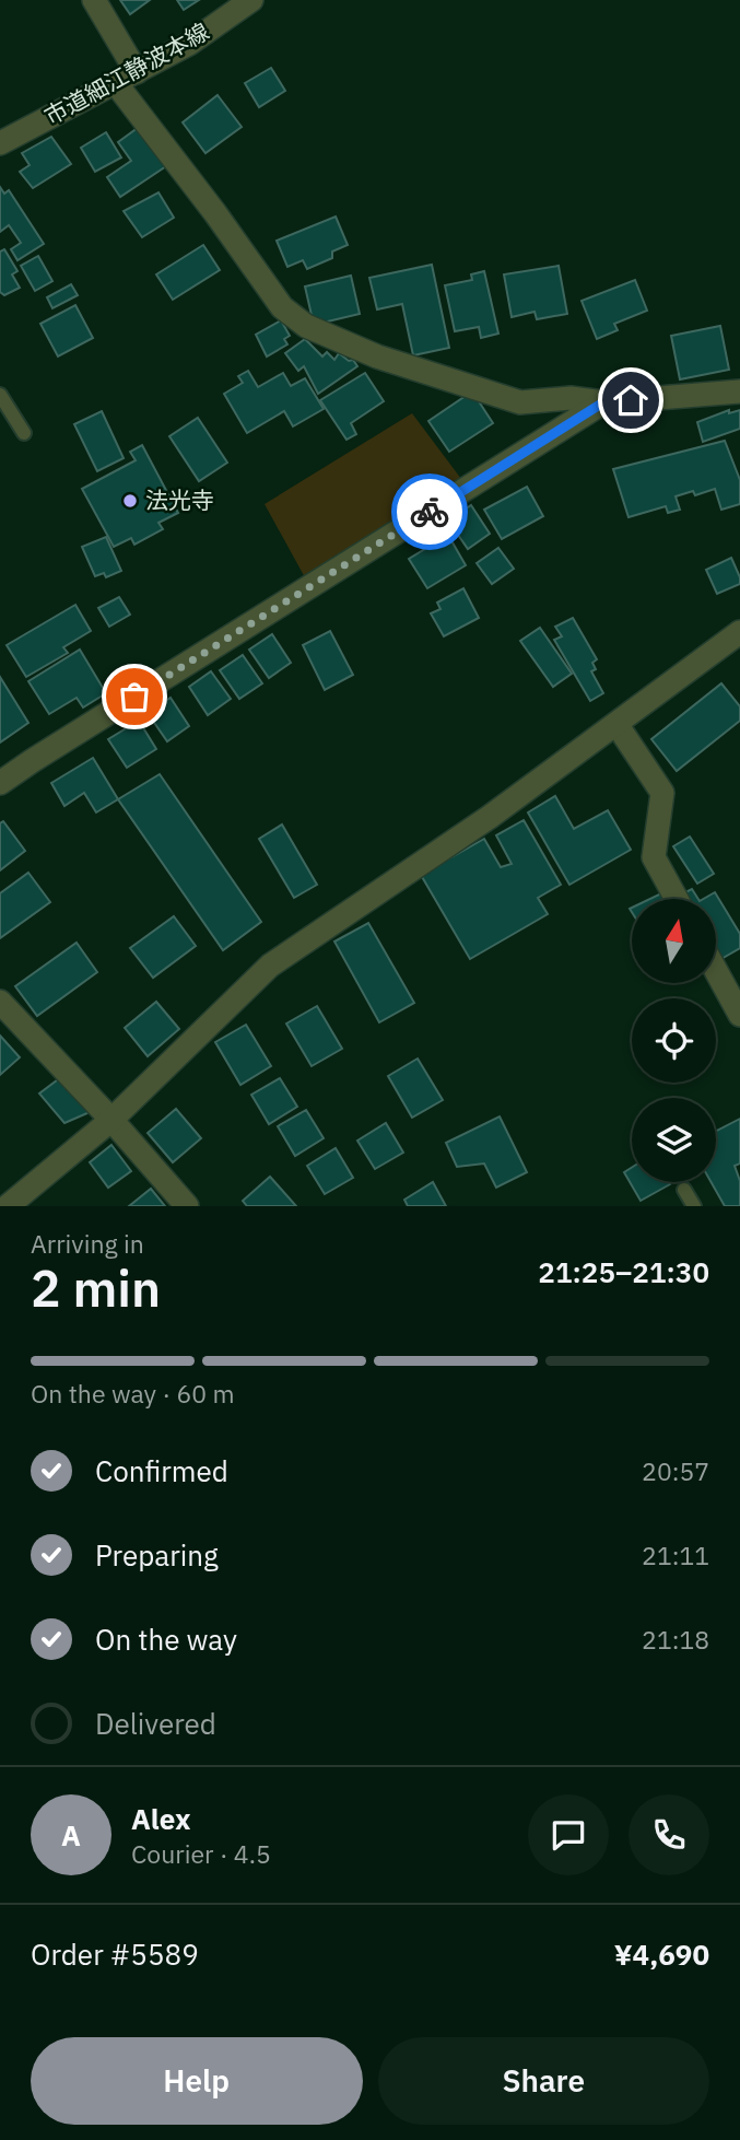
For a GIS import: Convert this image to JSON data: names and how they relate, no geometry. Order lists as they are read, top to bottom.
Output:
{
  "streets": {
    "street": ["市道細江静波本線"]
  },
  "places": ["法光寺"],
  "north": "top",
  "page": {
    "heading": ["2 min", "Arriving in", "21:25–21:30"],
    "panel": [
      "Alex",
      "Courier · 4.5",
      "Order #5589",
      "¥4,690"
    ],
    "bar": "On the way · 60 m",
    "list": [
      ["Confirmed", "20:57"],
      ["Preparing", "21:11"],
      ["On the way", "21:18"],
      "Delivered"
    ],
    "round": "A",
    "buttons": ["Help", "Share"]
  }
}
